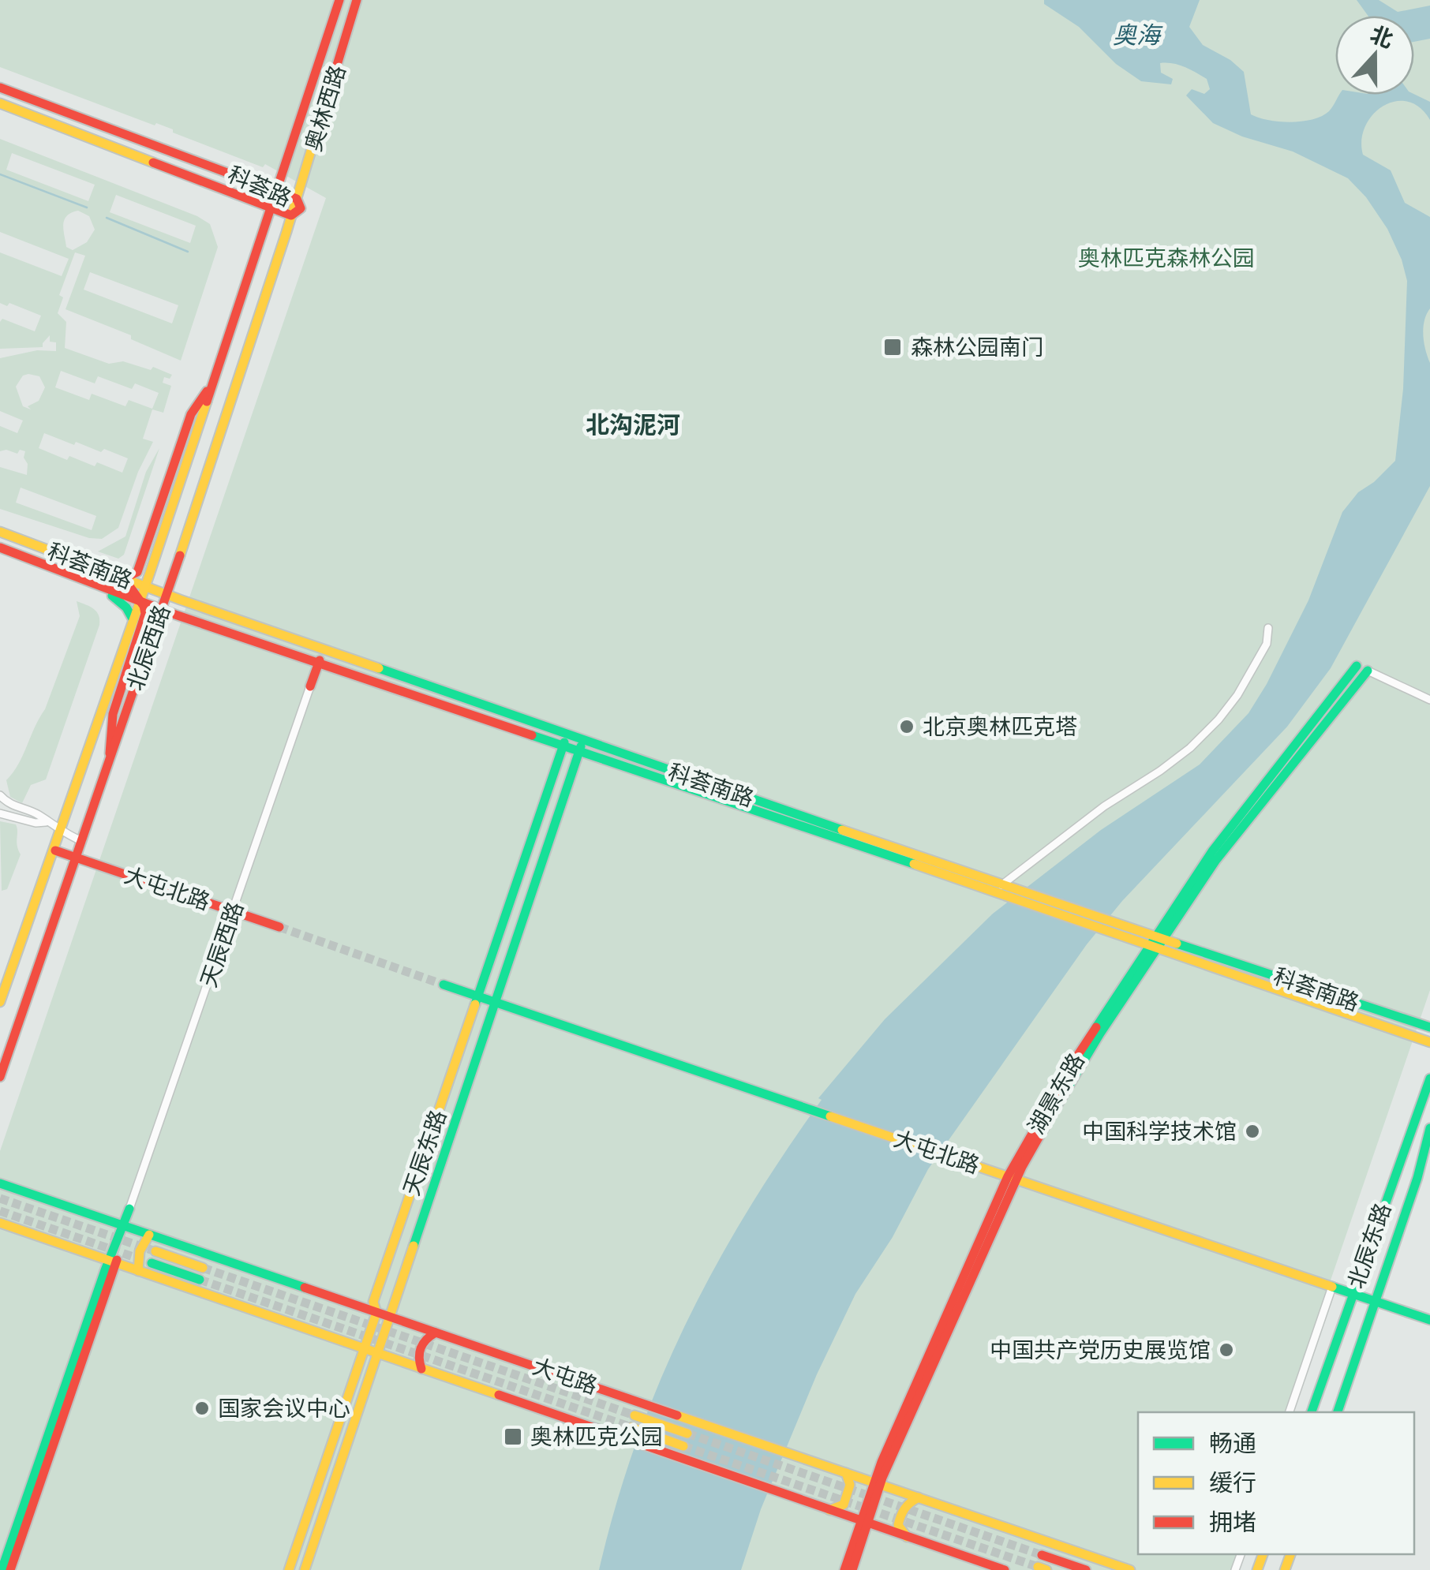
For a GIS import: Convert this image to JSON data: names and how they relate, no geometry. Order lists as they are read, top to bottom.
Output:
{
  "streets": {
    "street": [
      "奥林西路",
      "科荟路",
      "科荟南路",
      "北辰西路",
      "大屯北路",
      "天辰西路",
      "湖景东路",
      "天辰东路",
      "北辰东路",
      "大屯路"
    ]
  },
  "crossings": [
    ["奥林西路", "科荟路"],
    ["奥林西路", "北辰西路"],
    ["科荟路", "北辰西路"],
    ["科荟南路", "北辰西路"],
    ["科荟南路", "天辰西路"],
    ["科荟南路", "湖景东路"],
    ["科荟南路", "天辰东路"],
    ["北辰西路", "大屯北路"],
    ["大屯北路", "天辰西路"],
    ["大屯北路", "湖景东路"],
    ["大屯北路", "天辰东路"],
    ["大屯北路", "北辰东路"],
    ["天辰西路", "大屯路"],
    ["湖景东路", "大屯路"],
    ["天辰东路", "大屯路"]
  ],
  "districts": ["北沟泥河"],
  "water": ["奥海"],
  "parks": ["奥林匹克森林公园"],
  "places": {
    "transit": ["森林公园南门", "奥林匹克公园"],
    "other": [
      "北京奥林匹克塔",
      "中国科学技术馆",
      "中国共产党历史展览馆",
      "国家会议中心"
    ]
  },
  "legend": ["畅通", "缓行", "拥堵"],
  "north": "top"
}
